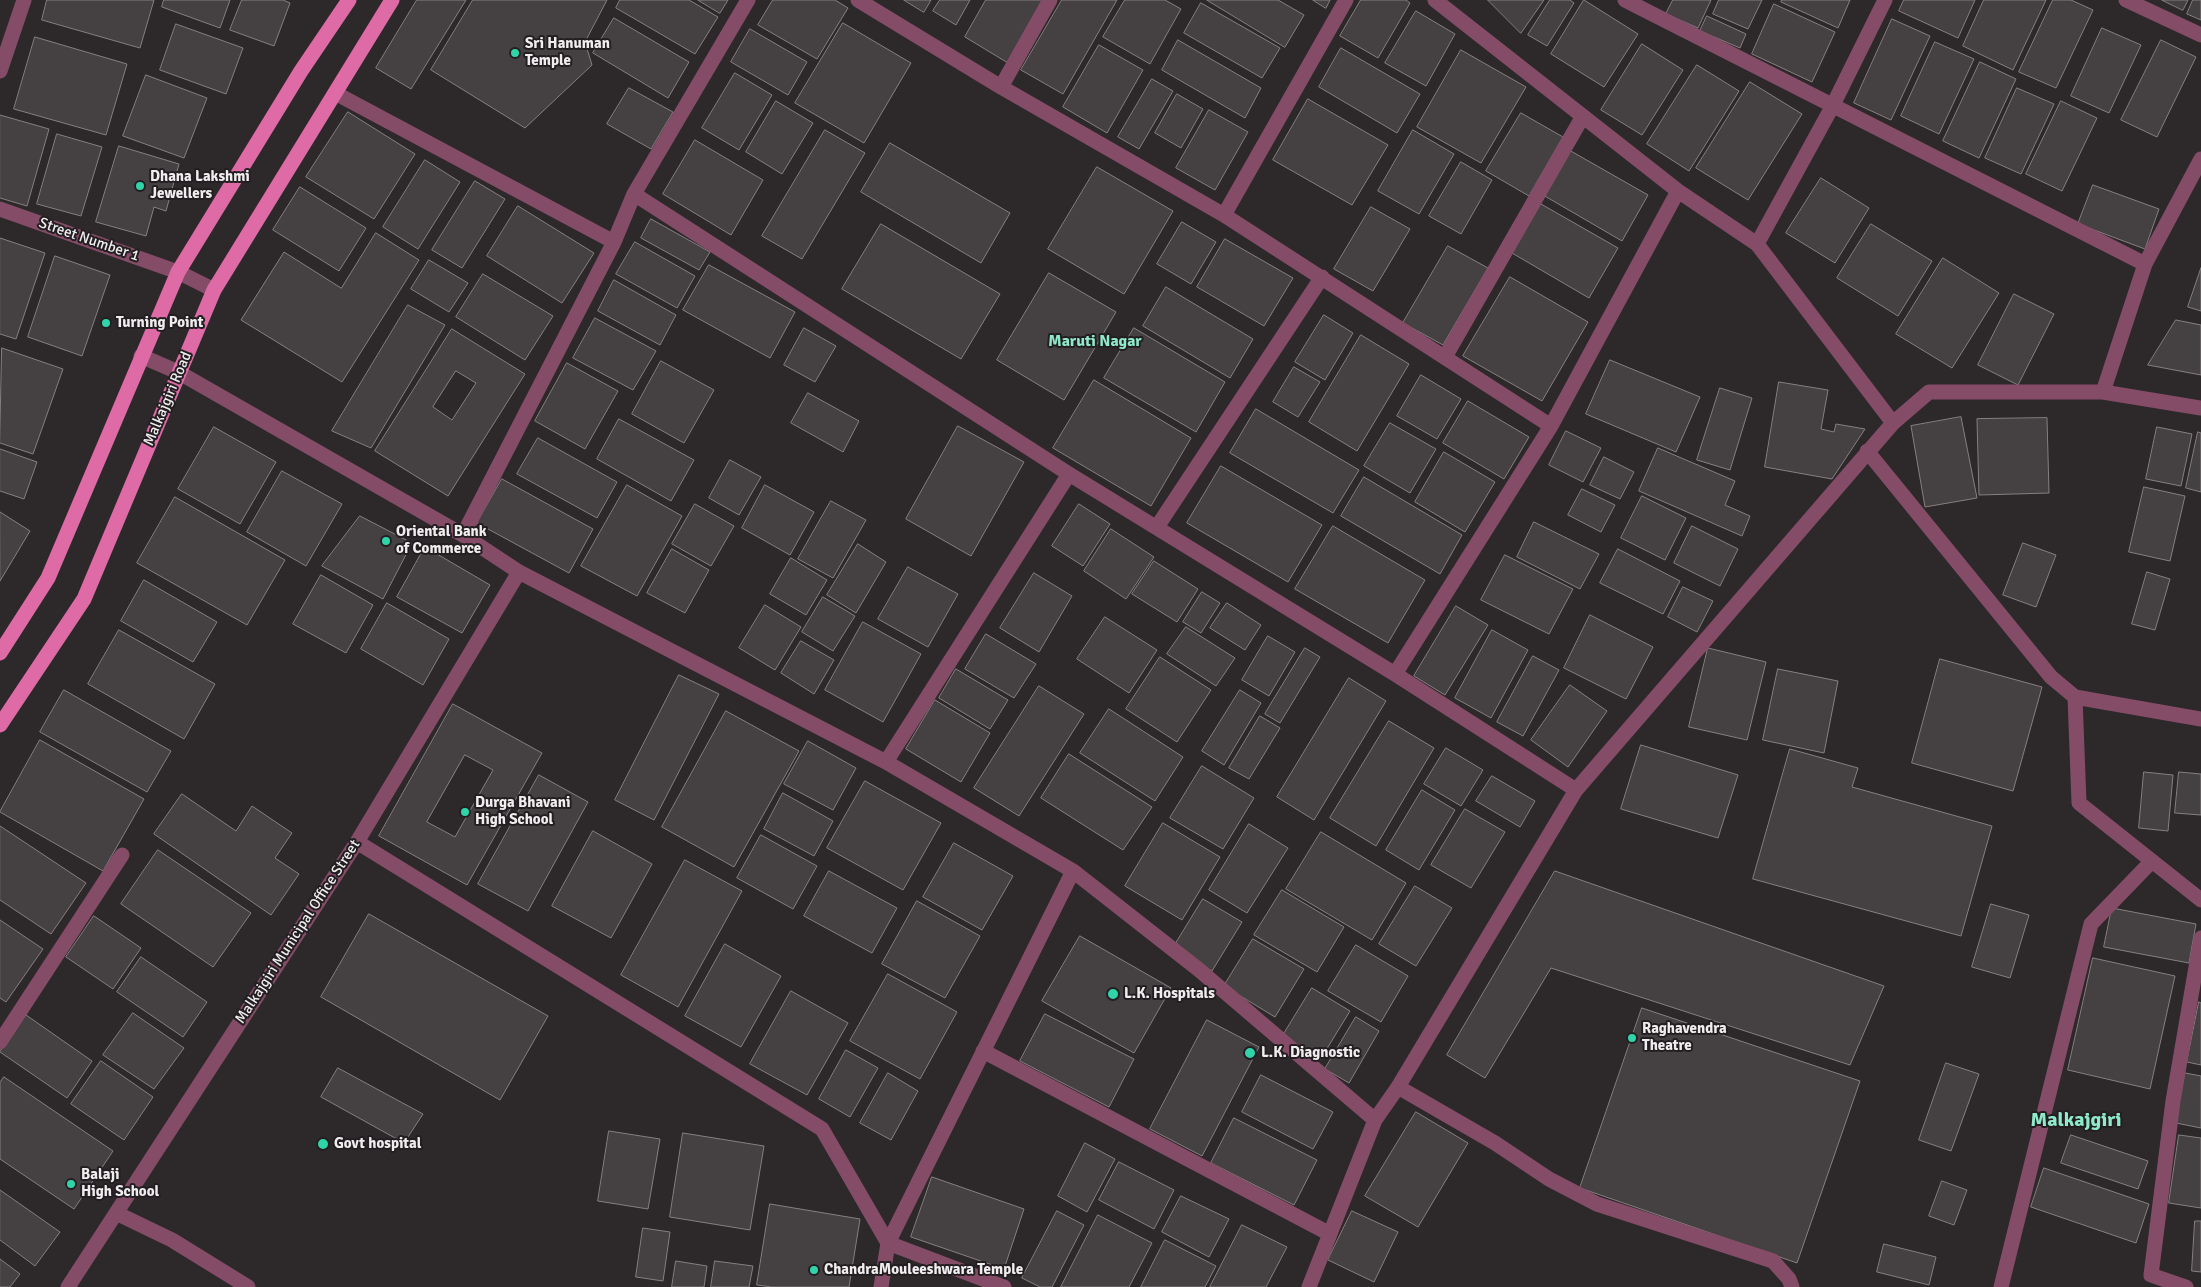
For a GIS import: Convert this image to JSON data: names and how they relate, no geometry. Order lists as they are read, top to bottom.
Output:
{
  "streets": {
    "main road": ["Malkajgiri Road"],
    "street": ["Street Number 1", "Malkajgiri Municipal Office Street"]
  },
  "crossings": [
    ["Street Number 1", "Malkajgiri Road"]
  ],
  "districts": ["Maruti Nagar", "Malkajgiri"],
  "places": [
    "Sri Hanuman Temple",
    "Dhana Lakshmi Jewellers",
    "Turning Point",
    "Oriental Bank of Commerce",
    "Durga Bhavani High School",
    "L.K. Hospitals",
    "Raghavendra Theatre",
    "L.K. Diagnostic",
    "Govt hospital",
    "Balaji High School",
    "ChandraMouleeshwara Temple"
  ]
}
